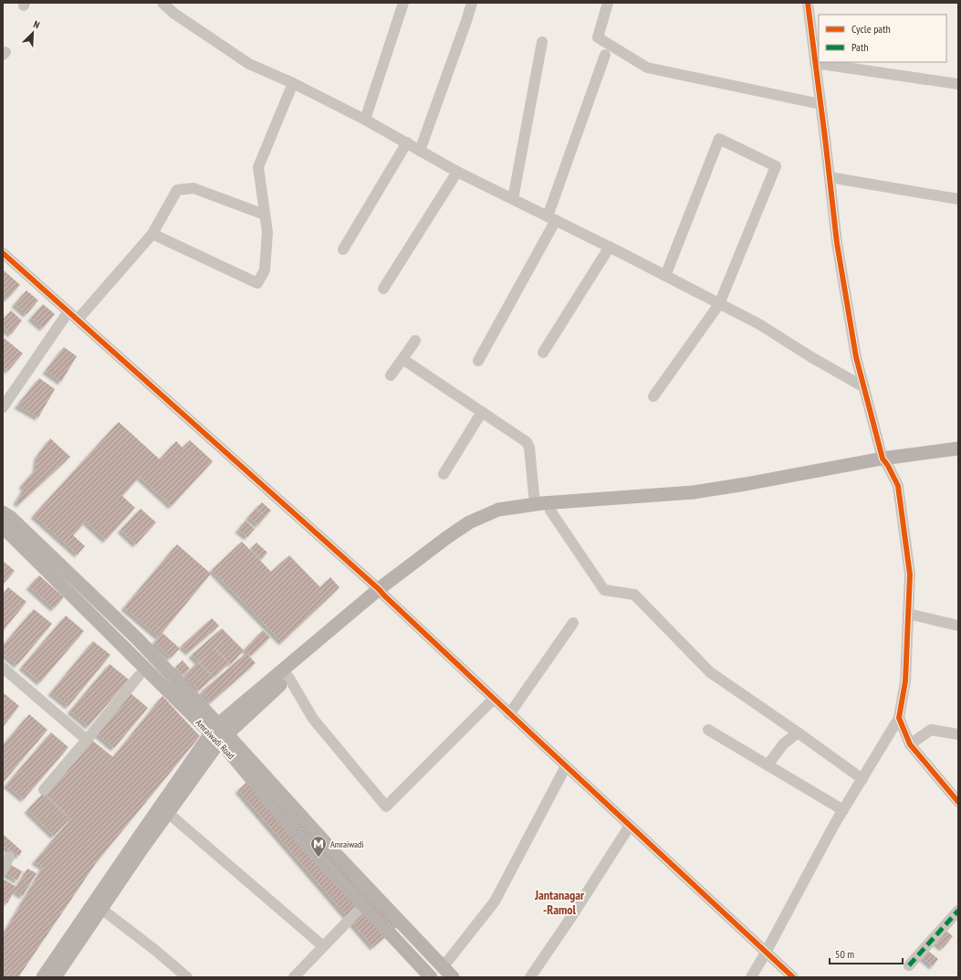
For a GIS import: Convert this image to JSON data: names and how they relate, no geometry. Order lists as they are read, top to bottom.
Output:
{
  "streets": {
    "main road": ["Amraiwadi Road"]
  },
  "districts": ["Jantanagar -Ramol"],
  "places": {
    "metro station": ["Amraiwadi"]
  },
  "legend": ["Cycle path", "Path"],
  "scale_bar": "50 m",
  "north": "top right"
}
